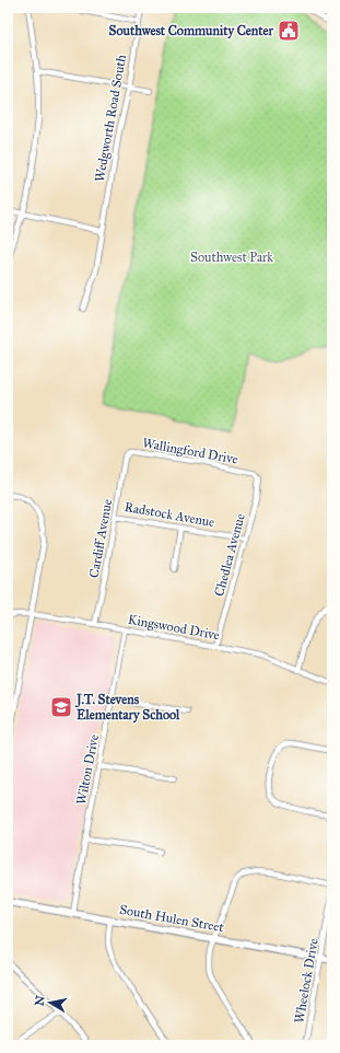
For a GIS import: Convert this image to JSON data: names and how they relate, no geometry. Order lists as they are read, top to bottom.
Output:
{
  "streets": {
    "main road": ["South Hulen Street"],
    "street": [
      "Wedgworth Road South",
      "Wallingford Drive",
      "Radstock Avenue",
      "Cardiff Avenue",
      "Chedlea Avenue",
      "Kingswood Drive",
      "Wilton Drive",
      "Wheelock Drive"
    ]
  },
  "crossings": [
    ["Wallingford Drive", "Cardiff Avenue"],
    ["Wallingford Drive", "Chedlea Avenue"],
    ["Radstock Avenue", "Cardiff Avenue"],
    ["Radstock Avenue", "Chedlea Avenue"],
    ["Cardiff Avenue", "Kingswood Drive"],
    ["Chedlea Avenue", "Kingswood Drive"],
    ["Kingswood Drive", "Wilton Drive"],
    ["Wilton Drive", "South Hulen Street"],
    ["South Hulen Street", "Wheelock Drive"]
  ],
  "parks": ["Southwest Park"],
  "places": {
    "public building": ["Southwest Community Center"],
    "school or university": ["J.T. Stevens Elementary School"]
  },
  "north": "left"
}
